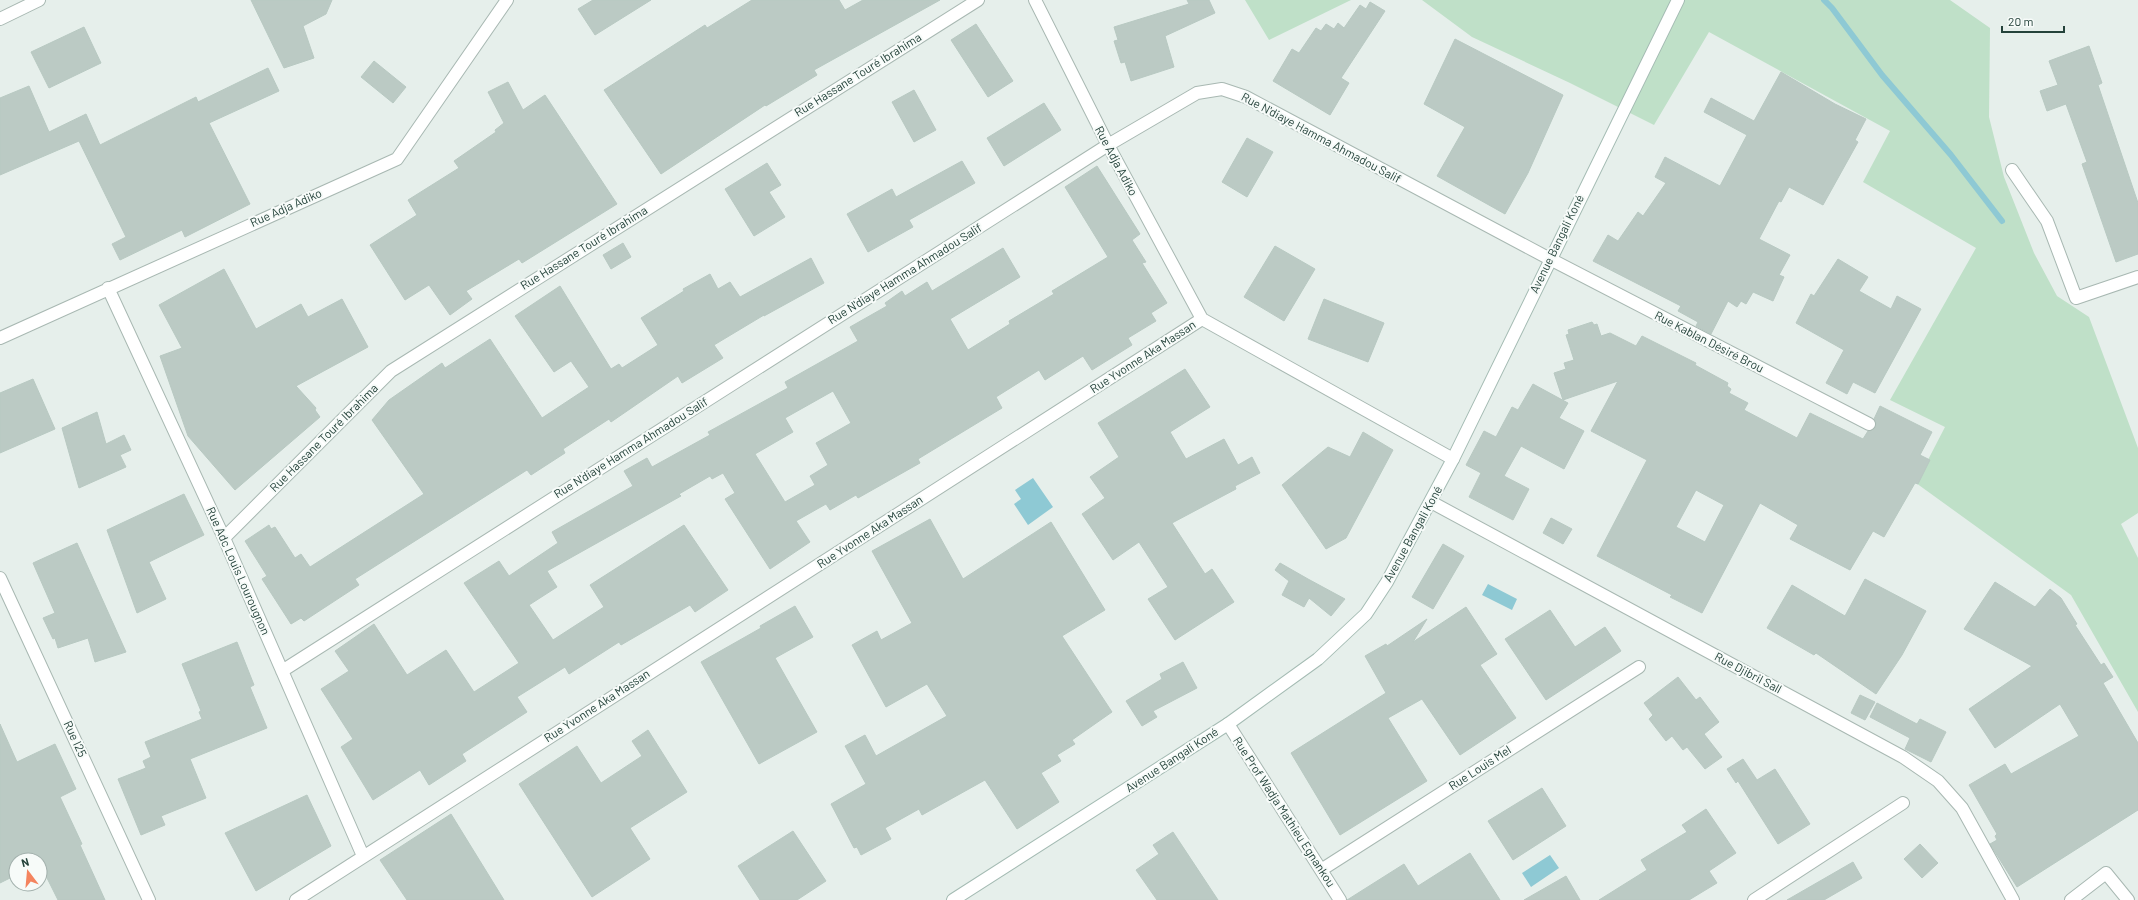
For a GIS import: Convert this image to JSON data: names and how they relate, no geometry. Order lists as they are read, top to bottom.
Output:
{
  "streets": {
    "street": [
      "Rue Hassane Touré Ibrahima",
      "Rue N'diaye Hamma Ahmadou Salif",
      "Rue Adja Adiko",
      "Avenue Bangali Koné",
      "Rue Kablan Désiré Brou",
      "Rue Yvonne Aka Massan",
      "Rue Adc Louis Lourougnon",
      "Rue Djibril Sall",
      "Rue I25",
      "Rue Louis Mel",
      "Rue Prof Wadja Mathieu Egnankou"
    ]
  },
  "crossings": [
    ["Rue Hassane Touré Ibrahima", "Rue Adc Louis Lourougnon"],
    ["Rue N'diaye Hamma Ahmadou Salif", "Rue Adja Adiko"],
    ["Rue N'diaye Hamma Ahmadou Salif", "Avenue Bangali Koné"],
    ["Rue N'diaye Hamma Ahmadou Salif", "Rue Kablan Désiré Brou"],
    ["Rue N'diaye Hamma Ahmadou Salif", "Rue Adc Louis Lourougnon"],
    ["Rue Adja Adiko", "Rue Yvonne Aka Massan"],
    ["Rue Adja Adiko", "Rue Adc Louis Lourougnon"],
    ["Avenue Bangali Koné", "Rue Kablan Désiré Brou"],
    ["Avenue Bangali Koné", "Rue Yvonne Aka Massan"],
    ["Avenue Bangali Koné", "Rue Djibril Sall"],
    ["Avenue Bangali Koné", "Rue Prof Wadja Mathieu Egnankou"],
    ["Rue Yvonne Aka Massan", "Rue Adc Louis Lourougnon"],
    ["Rue Louis Mel", "Rue Prof Wadja Mathieu Egnankou"]
  ],
  "scale_bar": "20 m",
  "north": "top"
}
